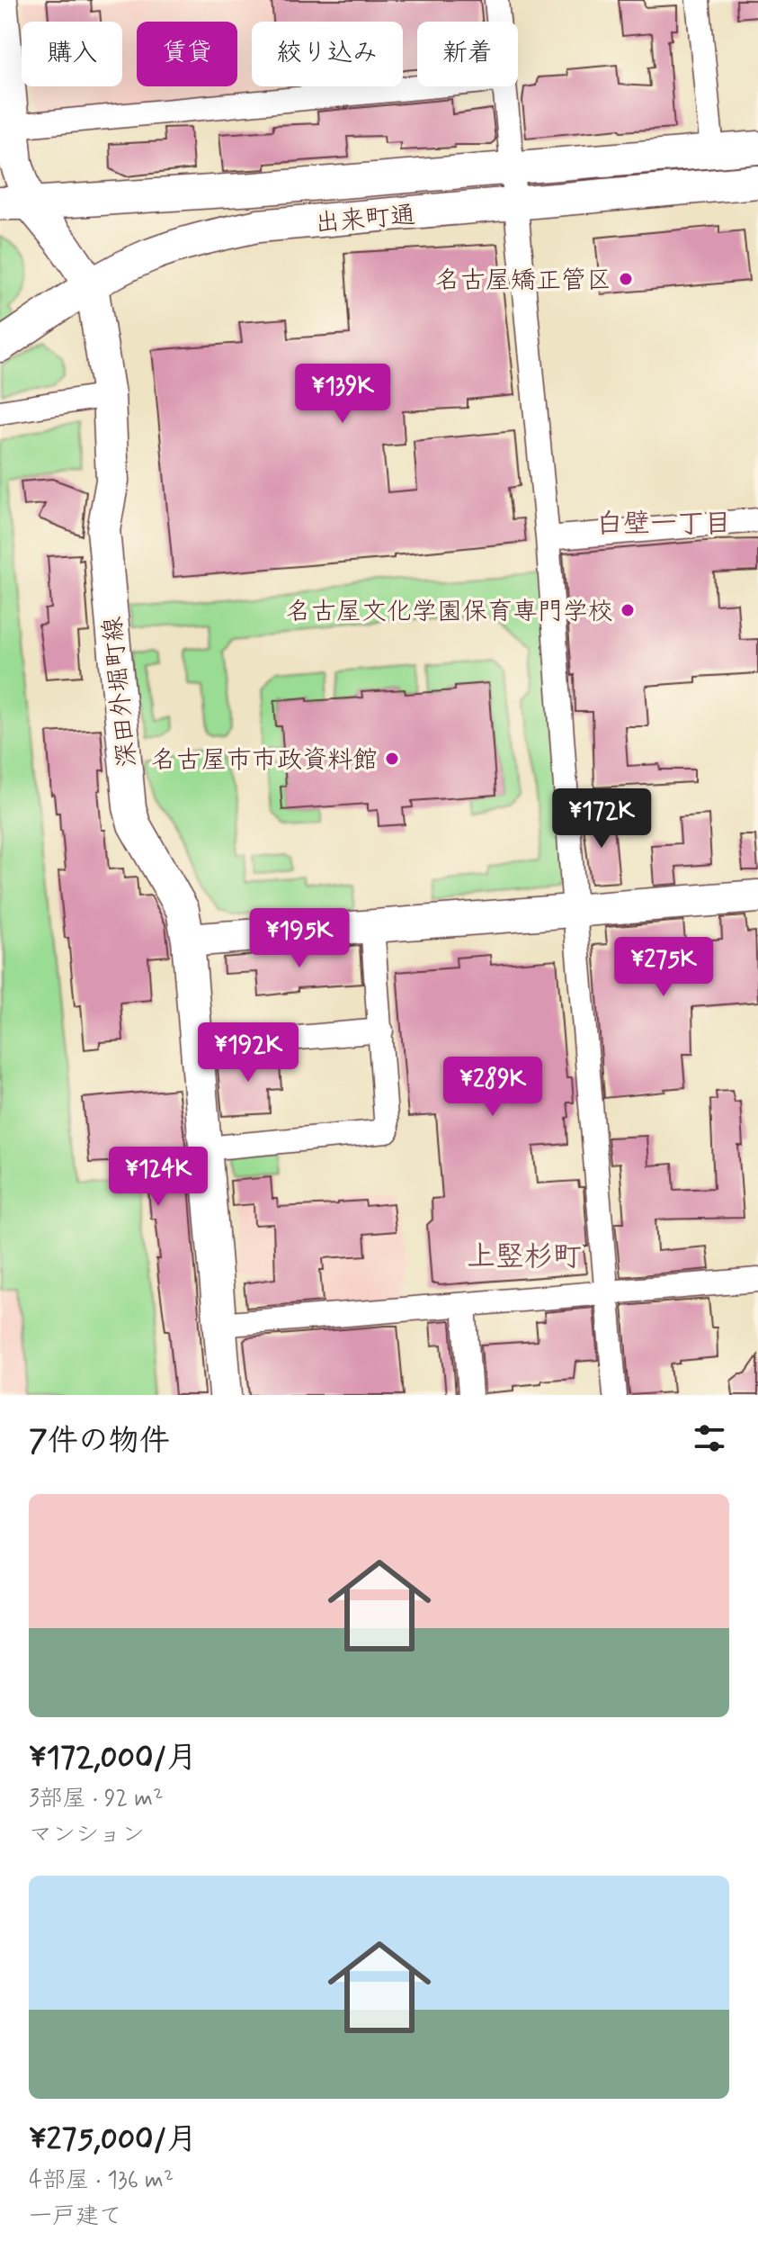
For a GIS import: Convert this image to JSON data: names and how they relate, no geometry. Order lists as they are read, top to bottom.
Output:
{
  "streets": {
    "street": ["出来町通", "深田外堀町線"]
  },
  "crossings": [
    ["出来町通", "深田外堀町線"]
  ],
  "districts": ["白壁一丁目", "上竪杉町"],
  "places": ["名古屋矯正管区", "名古屋文化学園保育専門学校", "名古屋市市政資料館"],
  "page": {
    "chip": [
      "購入",
      "賃貸",
      "絞り込み",
      "新着"
    ],
    "price": [
      "¥139K",
      "¥172K",
      "¥195K",
      "¥275K",
      "¥192K",
      "¥289K",
      "¥124K"
    ],
    "heading": "7件の物件",
    "list": [
      {
        "name": "¥172,000/月",
        "note": "3部屋 · 92 m² · マンション"
      },
      {
        "name": "¥275,000/月",
        "note": "4部屋 · 136 m² · 一戸建て"
      }
    ]
  }
}
